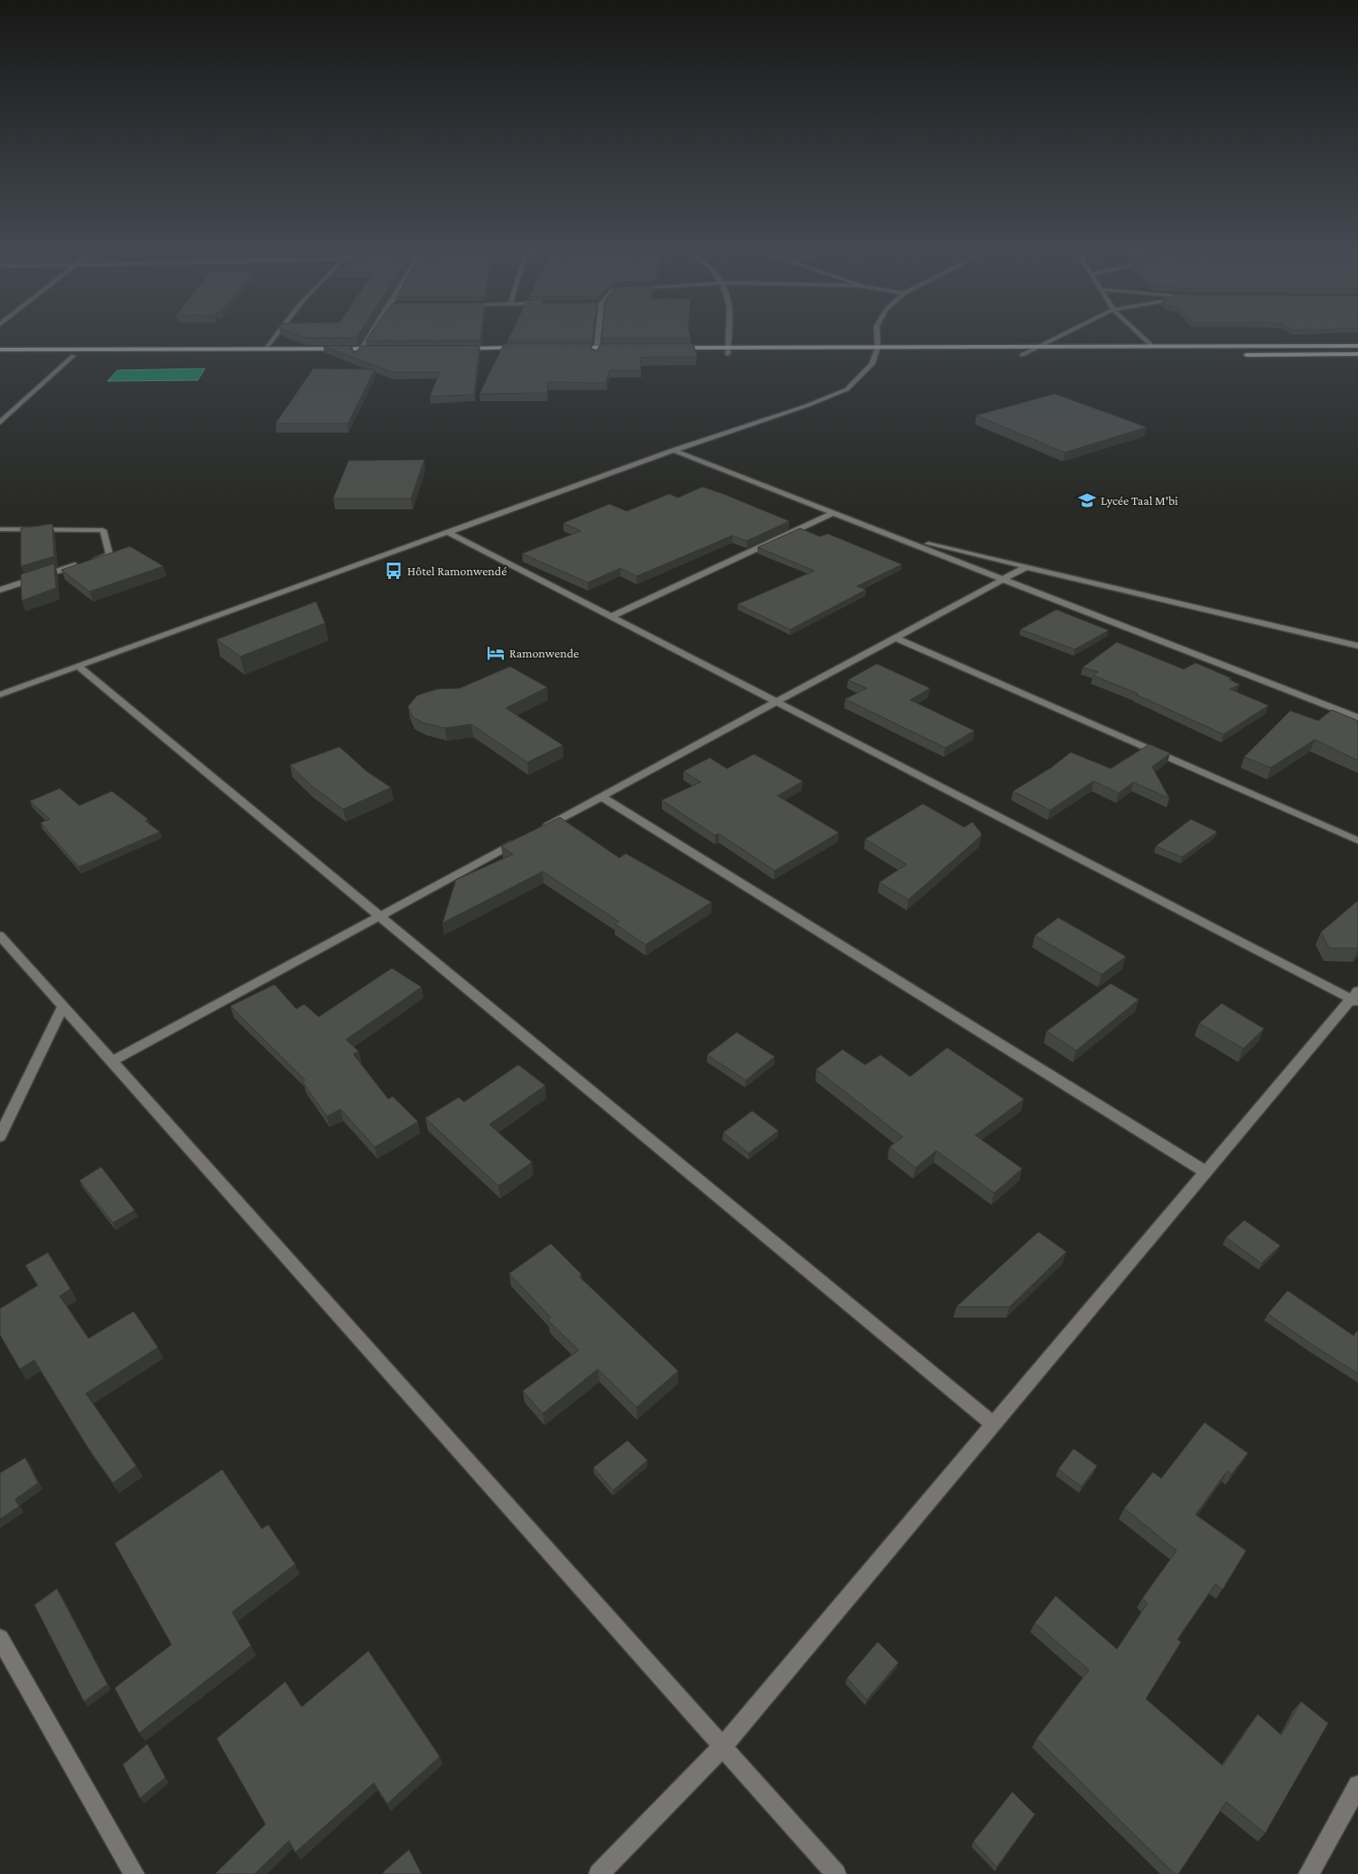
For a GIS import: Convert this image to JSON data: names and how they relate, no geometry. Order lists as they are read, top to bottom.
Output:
{
  "places": {
    "school or university": ["Lycée Taal M'bi"],
    "bus stop": ["Hôtel Ramonwendé"],
    "hotel": ["Ramonwende"]
  }
}
